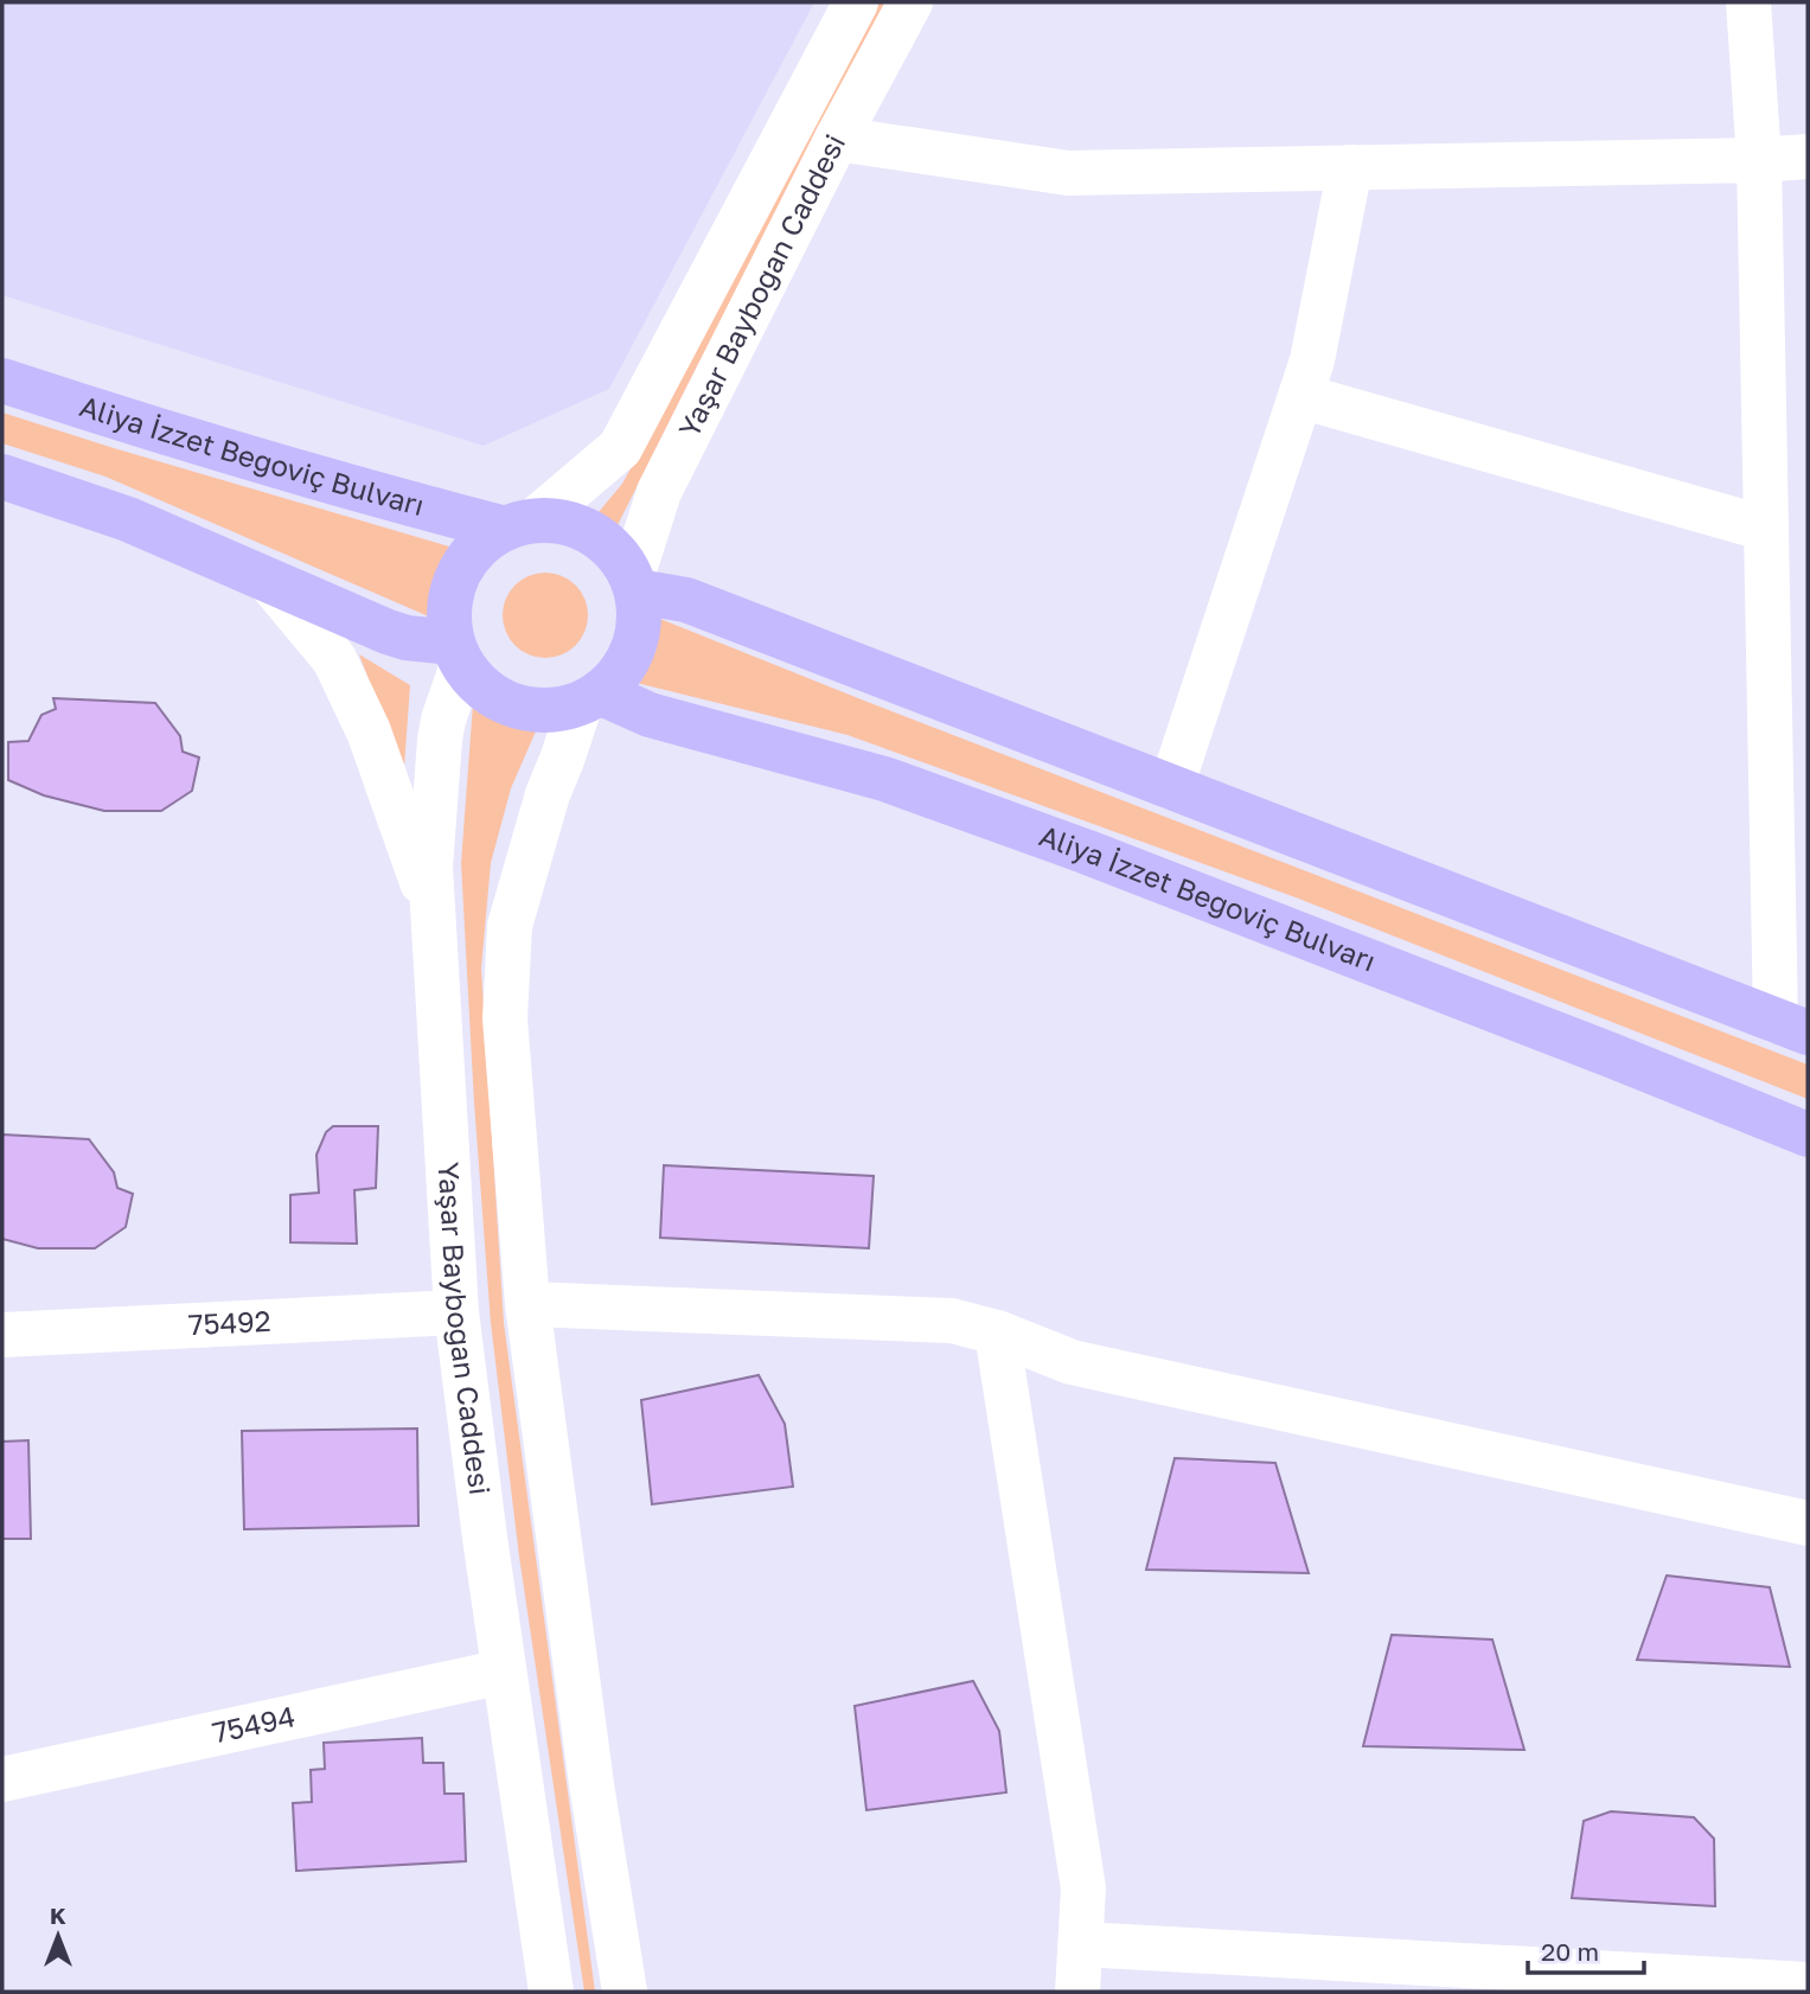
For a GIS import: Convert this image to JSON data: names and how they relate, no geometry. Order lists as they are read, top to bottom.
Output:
{
  "streets": {
    "main road": ["Aliya İzzet Begoviç Bulvarı"],
    "street": ["Yaşar Bayboğan Caddesi", "75492", "75494"]
  },
  "crossings": [
    ["Yaşar Bayboğan Caddesi", "Aliya İzzet Begoviç Bulvarı"],
    ["Yaşar Bayboğan Caddesi", "75492"],
    ["Yaşar Bayboğan Caddesi", "75494"]
  ],
  "scale_bar": "20 m",
  "north": "top"
}
